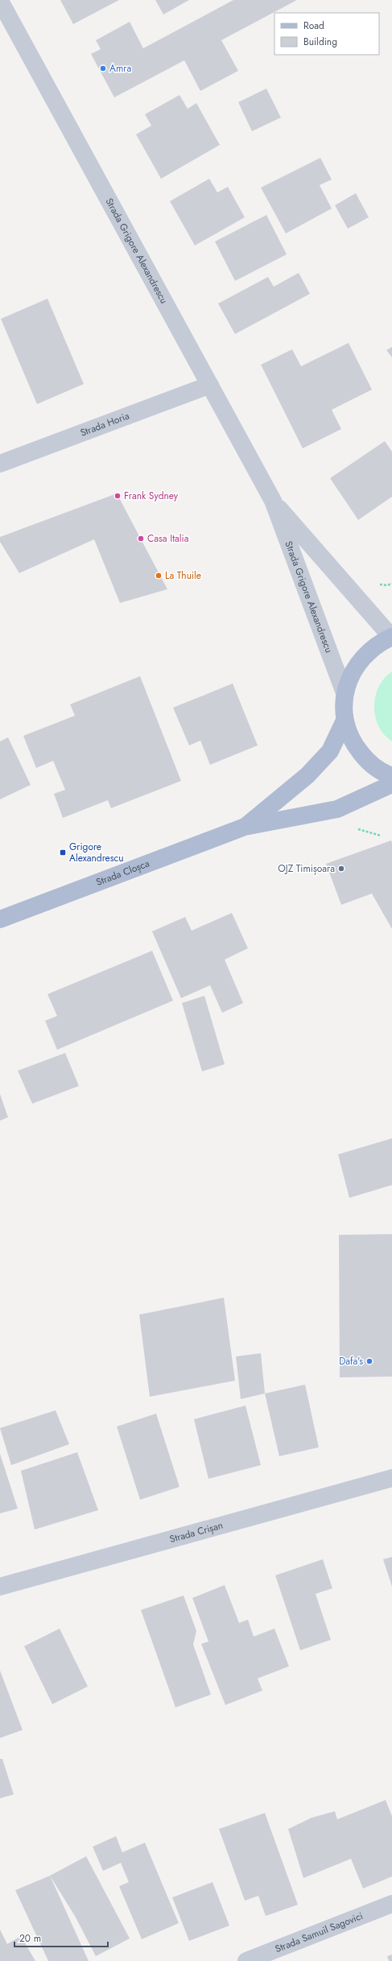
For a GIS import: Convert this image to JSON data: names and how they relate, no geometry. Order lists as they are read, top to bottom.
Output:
{
  "streets": {
    "main road": ["Strada Cloșca"],
    "street": [
      "Strada Grigore Alexandrescu",
      "Strada Horia",
      "Strada Crișan",
      "Strada Samuil Sagovici"
    ]
  },
  "crossings": [
    ["Strada Grigore Alexandrescu", "Strada Horia"]
  ],
  "places": {
    "other": [
      "Amra",
      "Frank Sydney",
      "Casa Italia",
      "La Thuile",
      "OJZ Timișoara",
      "Dafa's"
    ],
    "transit": ["Grigore Alexandrescu"]
  },
  "legend": ["Road", "Building"],
  "scale_bar": "20 m"
}
